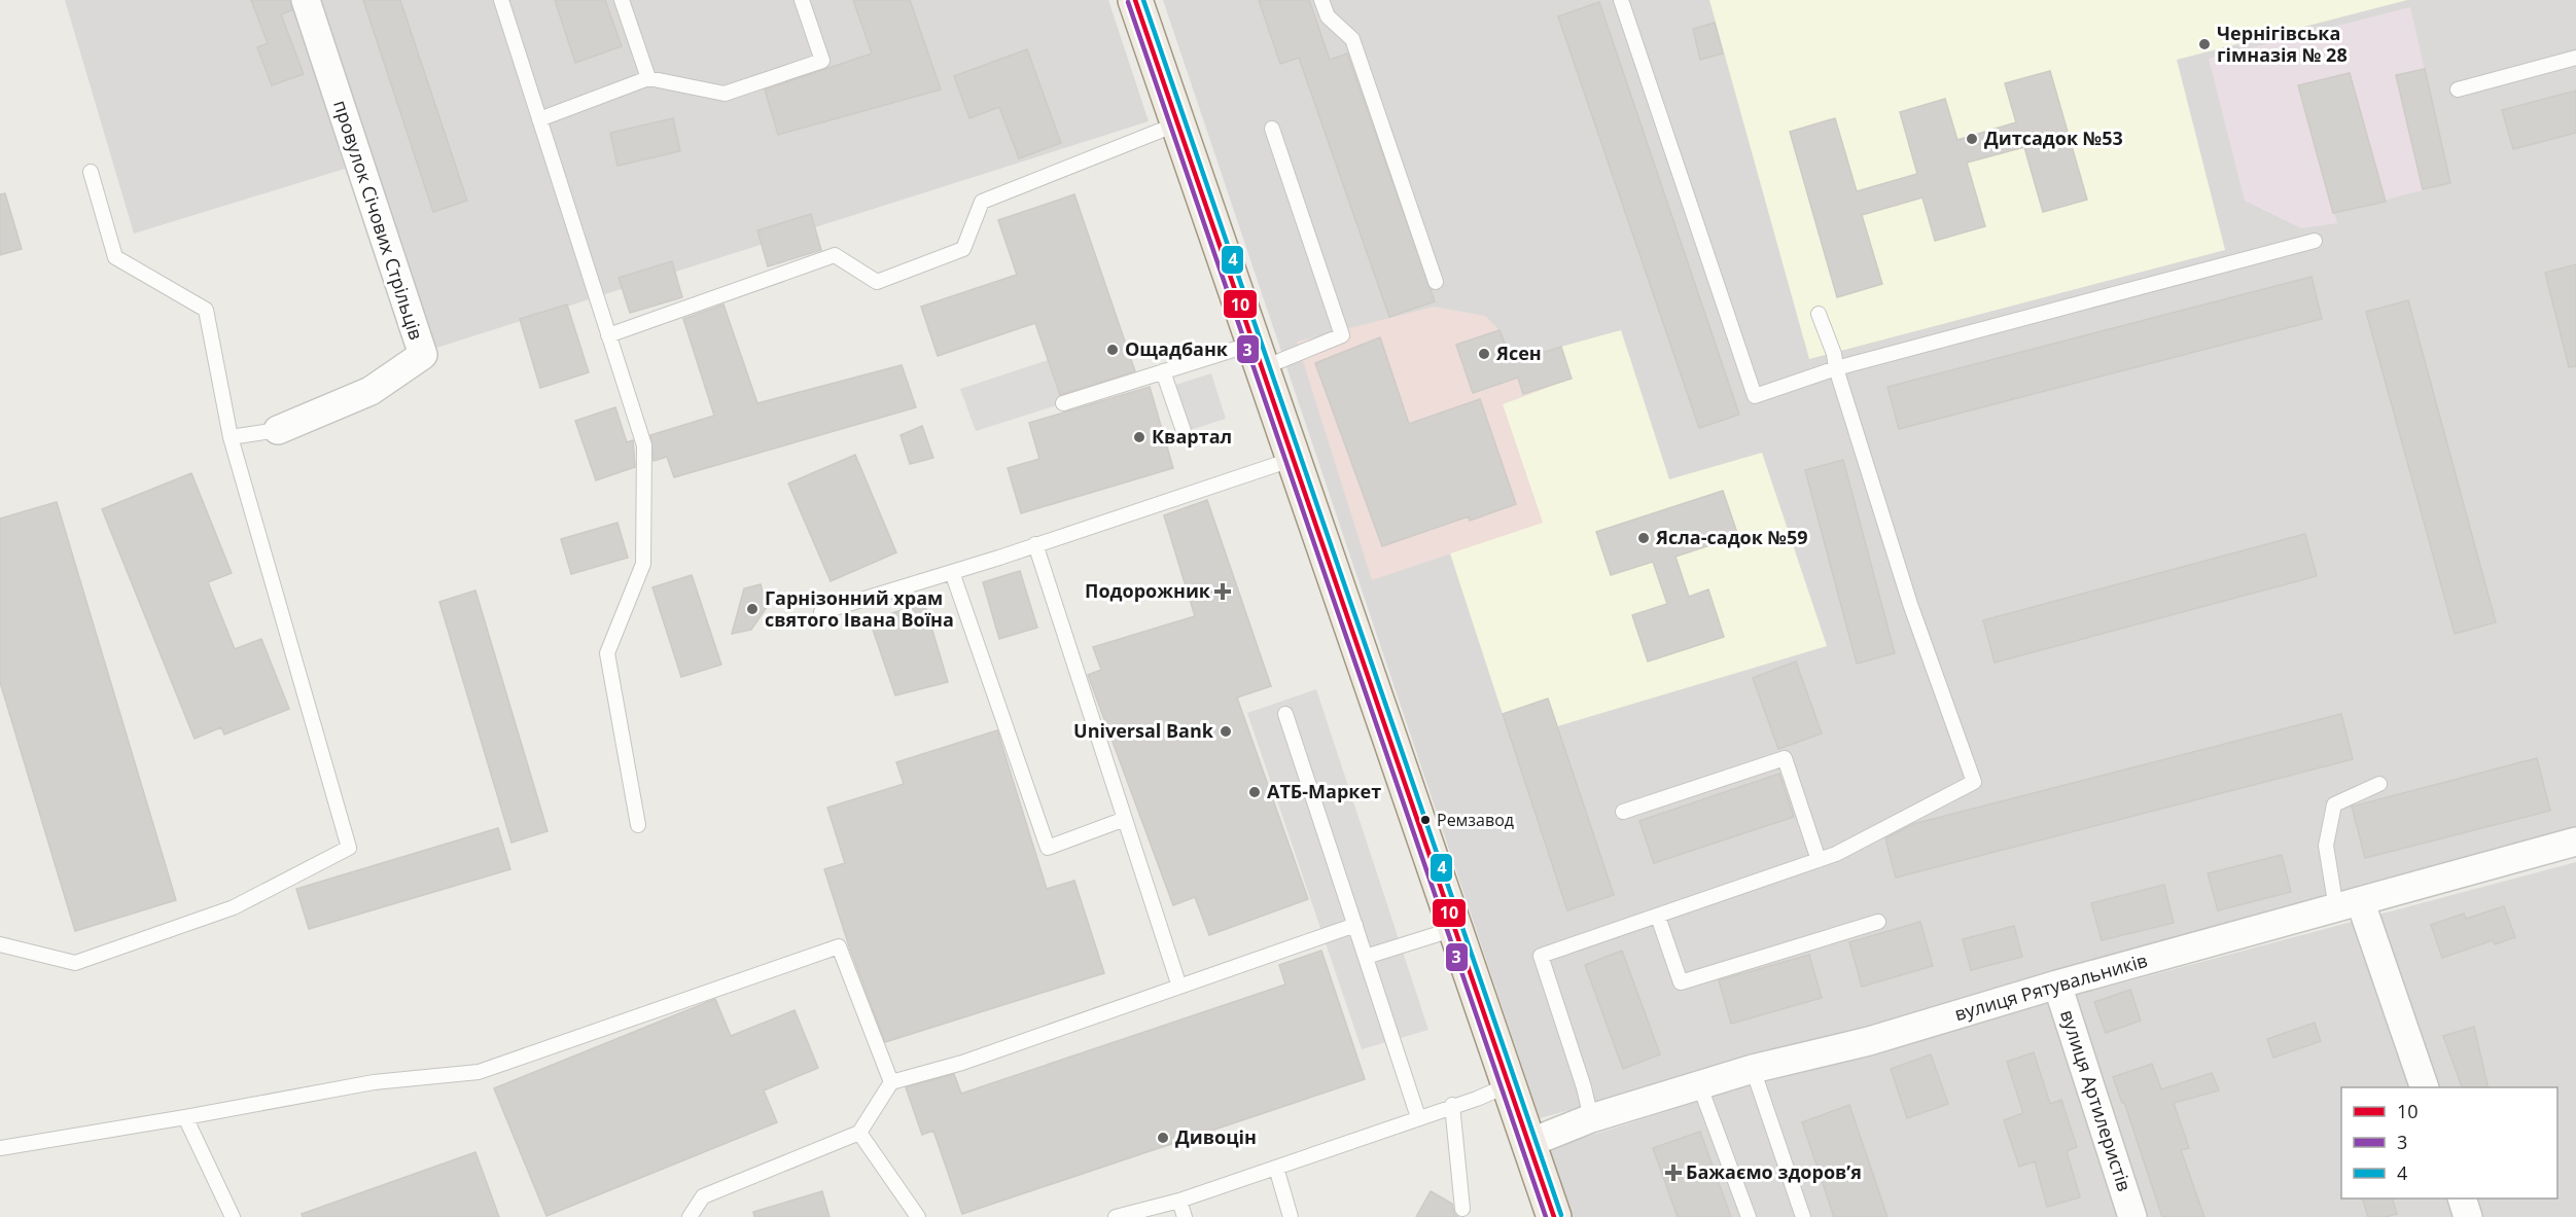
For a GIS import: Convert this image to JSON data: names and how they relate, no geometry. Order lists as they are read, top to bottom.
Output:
{
  "streets": {
    "street": ["провулок Січових Стрільців", "вулиця Рятувальників", "вулиця Артилеристів"]
  },
  "crossings": [
    ["вулиця Рятувальників", "вулиця Артилеристів"]
  ],
  "places": {
    "other": [
      "Чернігівська гімназія № 28",
      "Дитсадок №53",
      "Ощадбанк",
      "Ясен",
      "Квартал",
      "Ясла-садок №59",
      "Гарнізонний храм святого Івана Воїна",
      "Universal Bank",
      "АТБ-Маркет",
      "Ремзавод",
      "Дивоцін"
    ],
    "health": ["Подорожник", "Бажаємо здоров’я"]
  },
  "lines": ["transit line 10", "transit line 4", "transit line 3"],
  "legend": ["10", "3", "4"]
}
